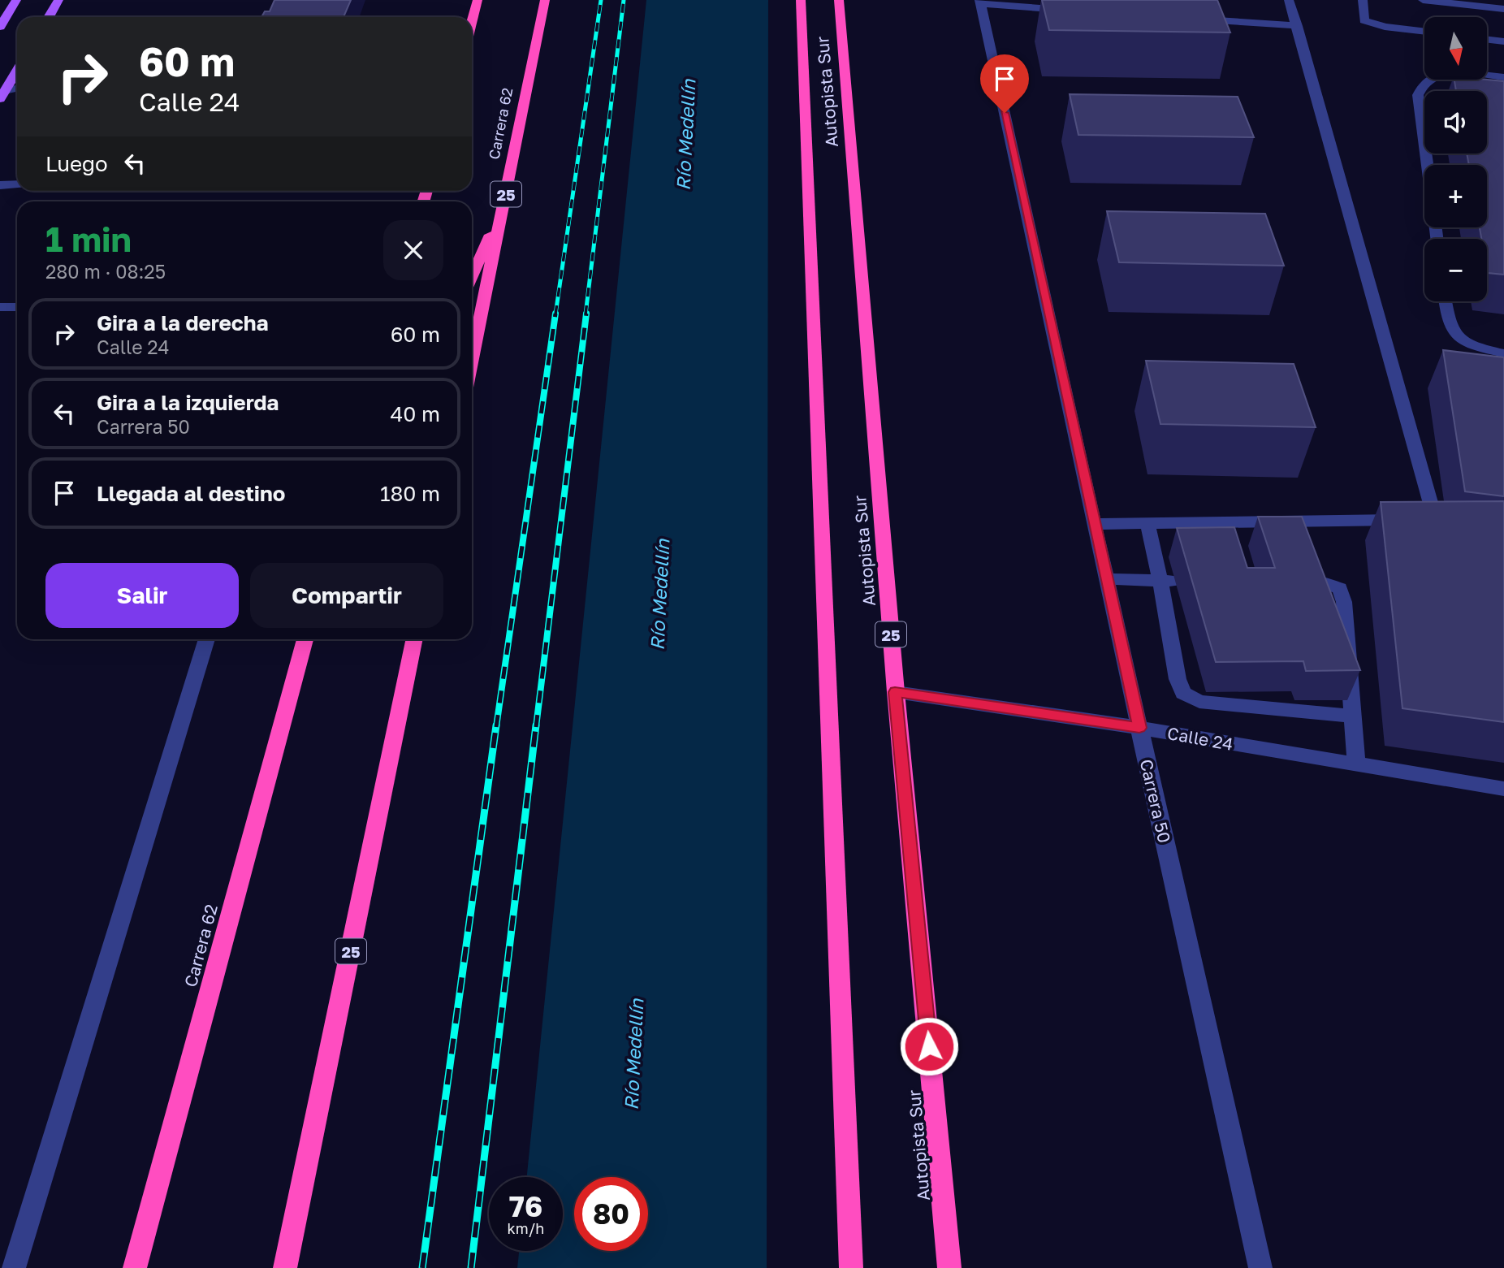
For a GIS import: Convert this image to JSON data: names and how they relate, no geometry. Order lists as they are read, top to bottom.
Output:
{
  "streets": {
    "highway": ["Autopista Sur", "Carrera 62", "25"],
    "street": ["Calle 24", "Carrera 50"]
  },
  "crossings": [
    ["Autopista Sur", "Calle 24"],
    ["Calle 24", "Carrera 50"]
  ],
  "water": ["Río Medellín"],
  "north": "bottom",
  "page": {
    "map_buttons": ["+", "−"],
    "turn": ["60 m", "Calle 24"],
    "then": "Luego",
    "heading": ["1 min", "280 m · 08:25"],
    "list": [
      {
        "name": "Gira a la derecha",
        "note": "Calle 24",
        "value": "60 m"
      },
      {
        "name": "Gira a la izquierda",
        "note": "Carrera 50",
        "value": "40 m"
      },
      {
        "name": "Llegada al destino",
        "value": "180 m"
      }
    ],
    "buttons": ["Salir", "Compartir"],
    "speed": "76 km/h",
    "limit": "80"
  }
}
